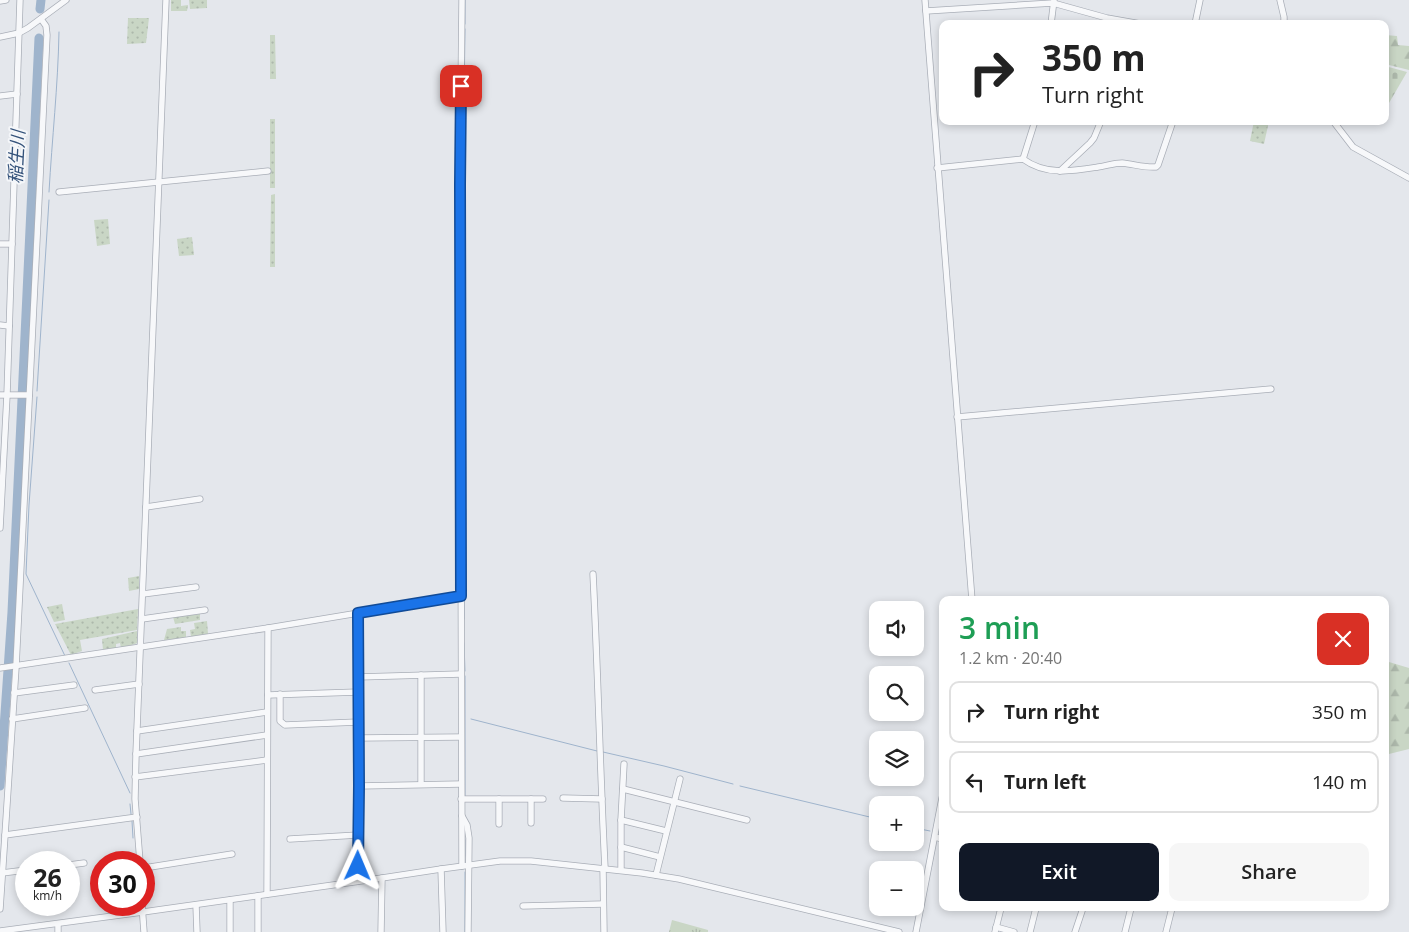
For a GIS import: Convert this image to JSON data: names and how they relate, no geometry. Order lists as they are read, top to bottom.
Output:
{
  "water": ["稲生川"],
  "page": {
    "turn": ["350 m", "Turn right"],
    "heading": ["3 min", "1.2 km · 20:40"],
    "map_buttons": ["+", "−"],
    "list": [
      {
        "name": "Turn right",
        "value": "350 m"
      },
      {
        "name": "Turn left",
        "value": "140 m"
      }
    ],
    "buttons": ["Exit", "Share"],
    "speed": "26 km/h",
    "limit": "30"
  }
}
